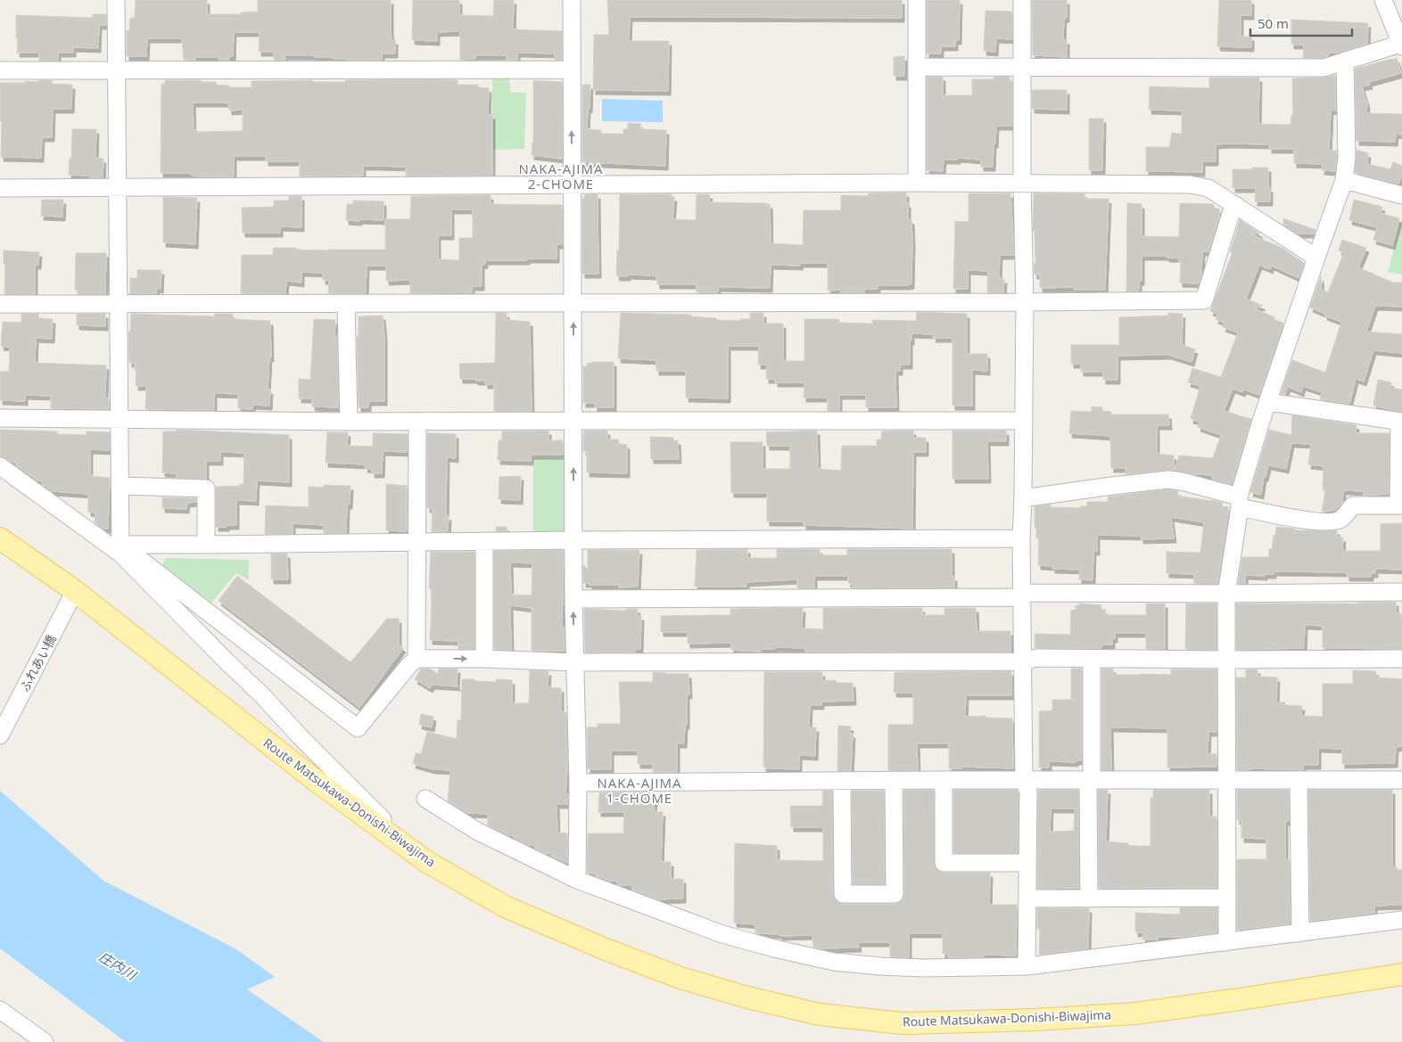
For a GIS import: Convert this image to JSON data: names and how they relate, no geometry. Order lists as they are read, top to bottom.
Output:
{
  "streets": {
    "main road": ["Route Matsukawa-Donishi-Biwajima"],
    "street": ["ふれあい橋"]
  },
  "crossings": [
    ["ふれあい橋", "Route Matsukawa-Donishi-Biwajima"]
  ],
  "districts": ["NAKA-AJIMA 2-CHOME", "NAKA-AJIMA 1-CHOME"],
  "water": ["庄内川"],
  "scale_bar": "50 m"
}
